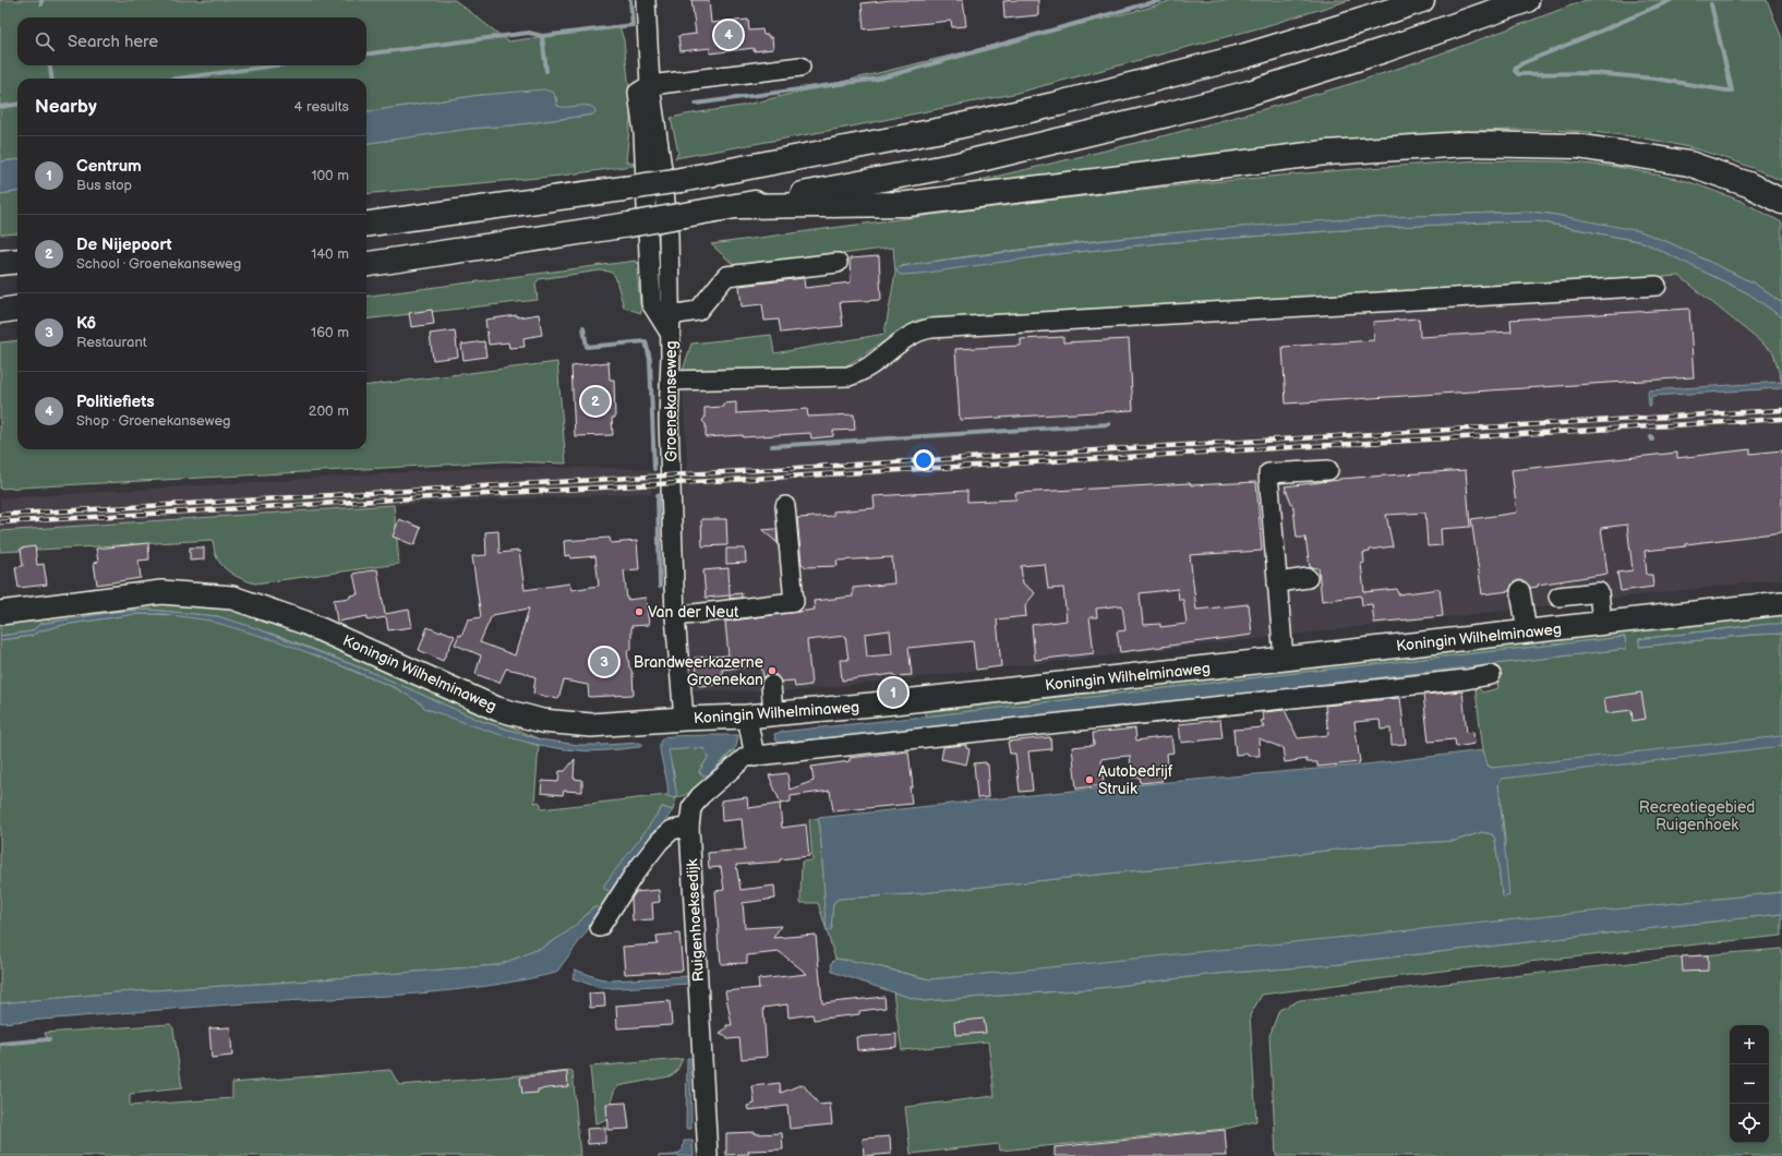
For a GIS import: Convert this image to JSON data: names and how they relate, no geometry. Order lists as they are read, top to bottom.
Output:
{
  "streets": {
    "main road": ["Koningin Wilhelminaweg"],
    "street": ["Groenekanseweg", "Ruigenhoeksedijk"]
  },
  "crossings": [
    ["Groenekanseweg", "Koningin Wilhelminaweg"]
  ],
  "parks": ["Recreatiegebied Ruigenhoek"],
  "places": ["Van der Neut", "Brandweerkazerne Groenekan", "Autobedrijf Struik"],
  "page": {
    "search": "Search here",
    "pins": [
      "4",
      "2",
      "3",
      "1"
    ],
    "heading": ["Nearby", "4 results"],
    "list": [
      {
        "mark": "1",
        "name": "Centrum",
        "note": "Bus stop",
        "value": "100 m"
      },
      {
        "mark": "2",
        "name": "De Nijepoort",
        "note": "School · Groenekanseweg",
        "value": "140 m"
      },
      {
        "mark": "3",
        "name": "Kô",
        "note": "Restaurant",
        "value": "160 m"
      },
      {
        "mark": "4",
        "name": "Politiefiets",
        "note": "Shop · Groenekanseweg",
        "value": "200 m"
      }
    ],
    "map_buttons": ["+", "−"]
  }
}
